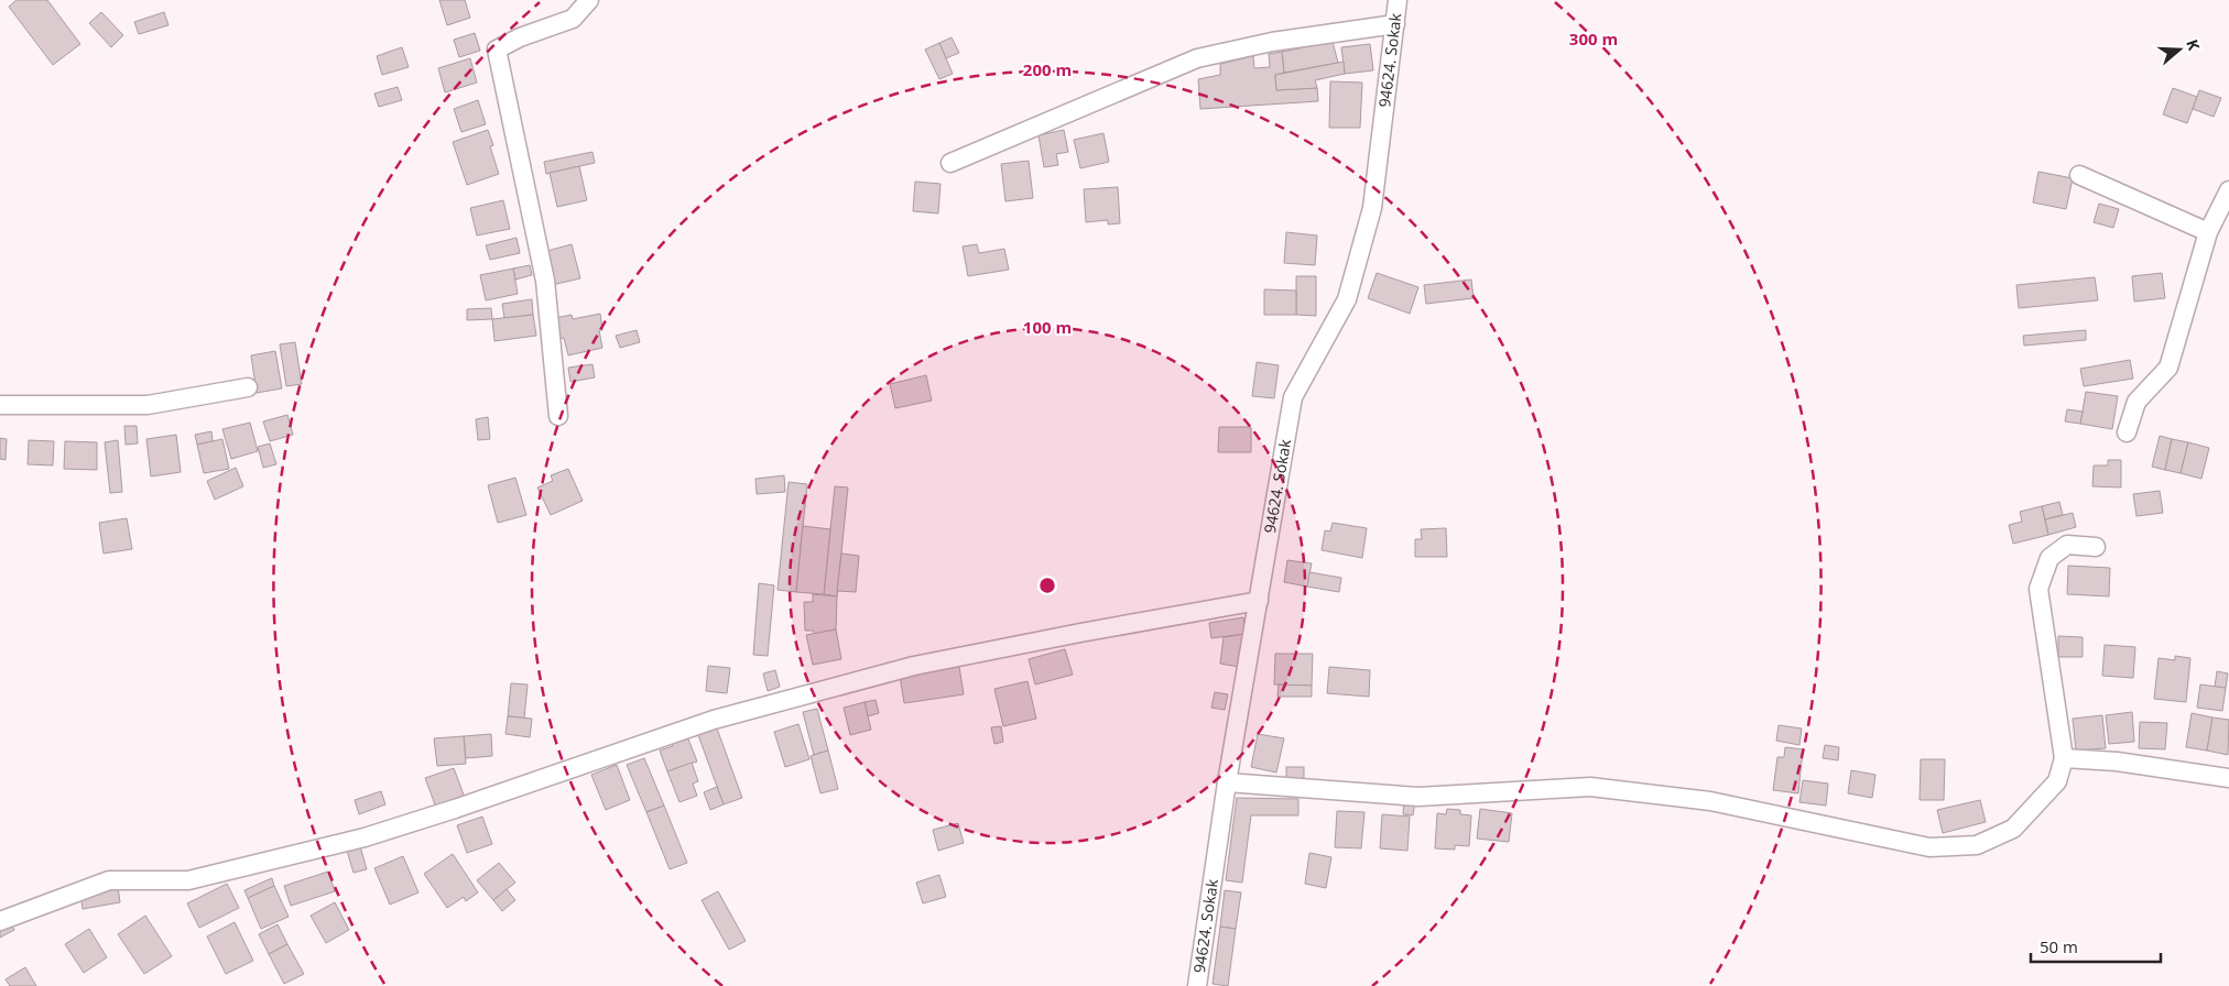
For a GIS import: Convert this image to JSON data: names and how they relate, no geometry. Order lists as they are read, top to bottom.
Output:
{
  "streets": {
    "street": ["94624. Sokak"]
  },
  "scale_bar": "50 m",
  "north": "right",
  "rings": ["300 m", "200 m", "100 m"]
}
